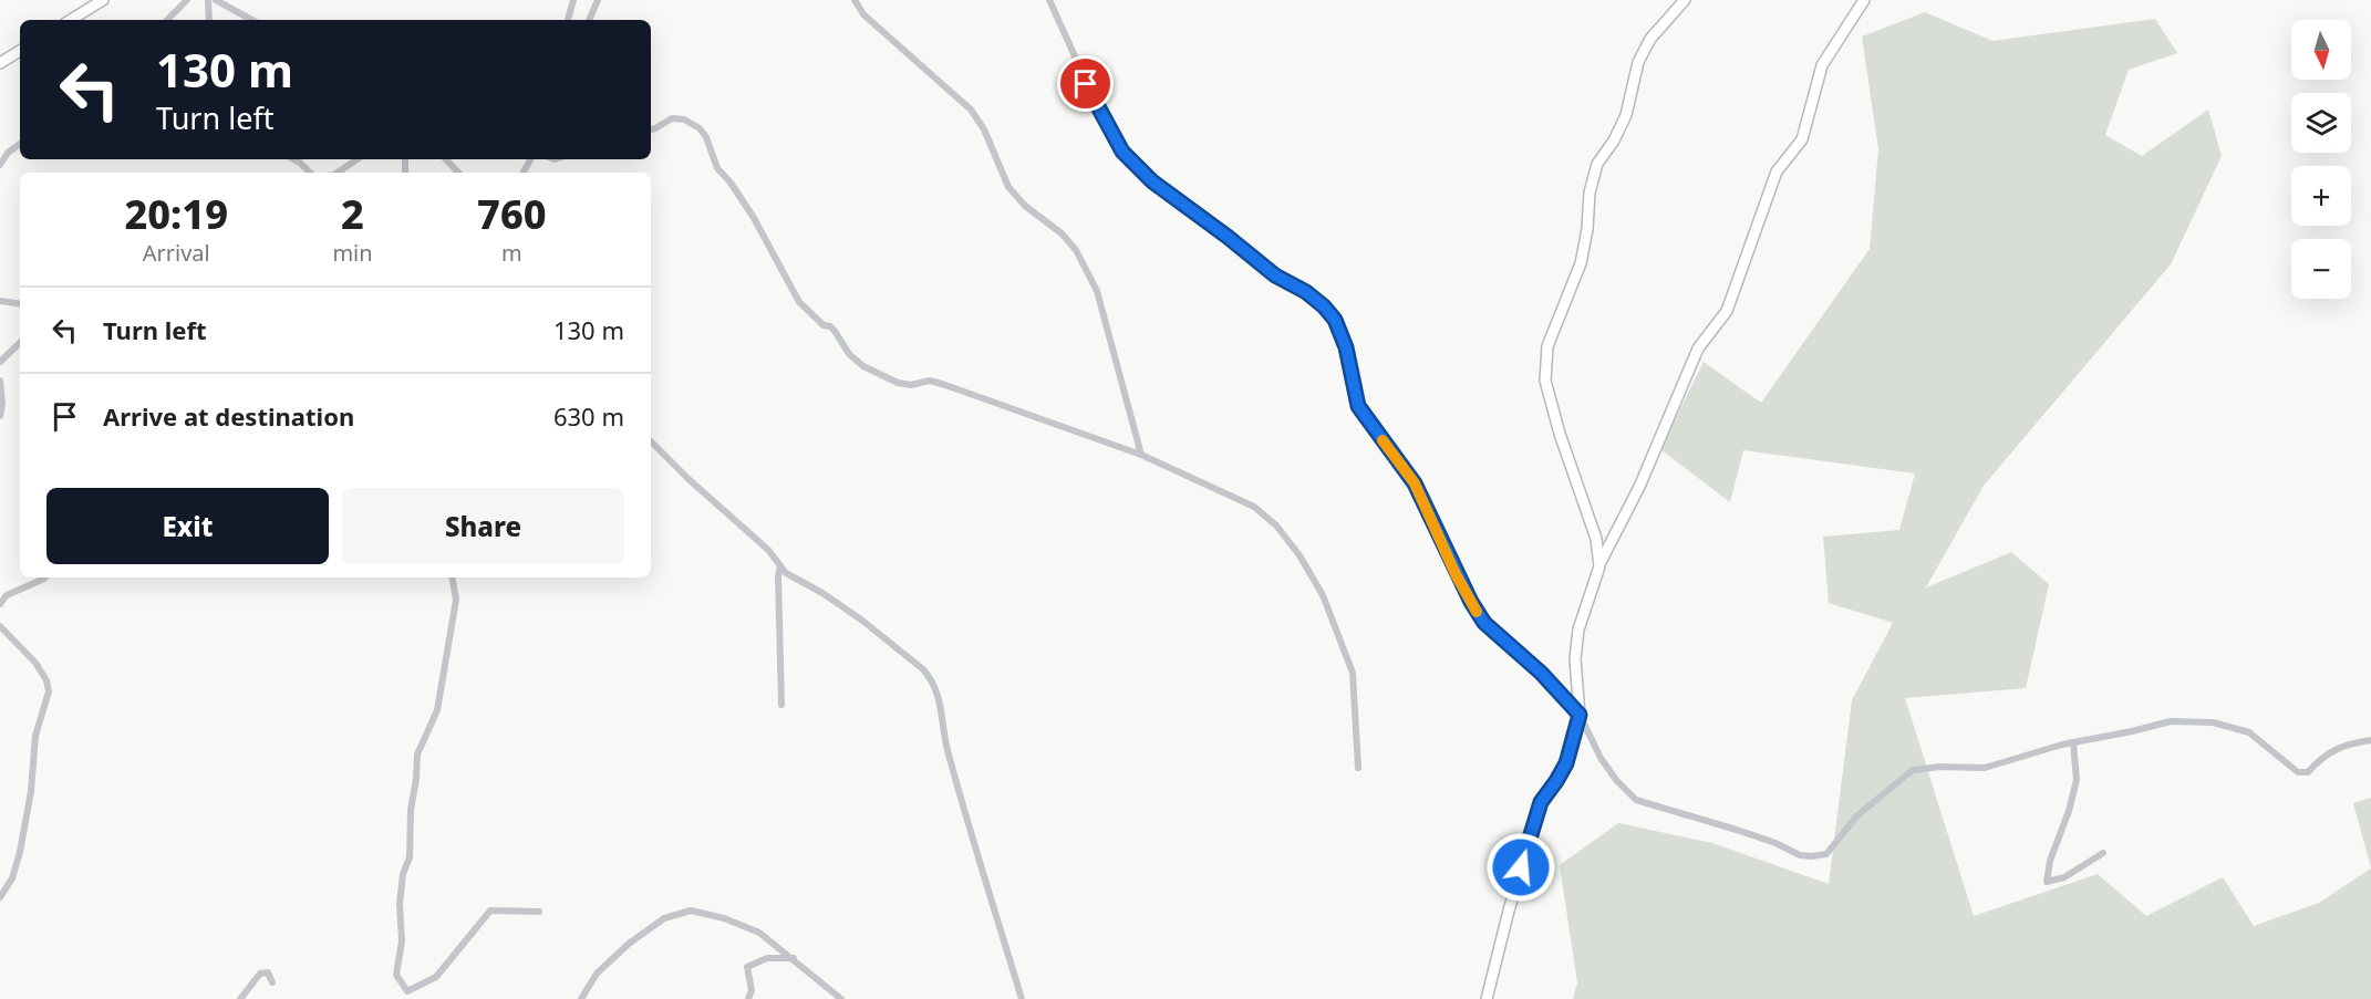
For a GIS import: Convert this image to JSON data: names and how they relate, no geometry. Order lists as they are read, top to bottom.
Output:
{
  "north": "bottom",
  "page": {
    "map_buttons": ["+", "−"],
    "turn": ["130 m", "Turn left"],
    "eta": [
      "20:19",
      "Arrival",
      "2",
      "min",
      "760",
      "m"
    ],
    "list": [
      {
        "name": "Turn left",
        "value": "130 m"
      },
      {
        "name": "Arrive at destination",
        "value": "630 m"
      }
    ],
    "buttons": ["Exit", "Share"]
  }
}
